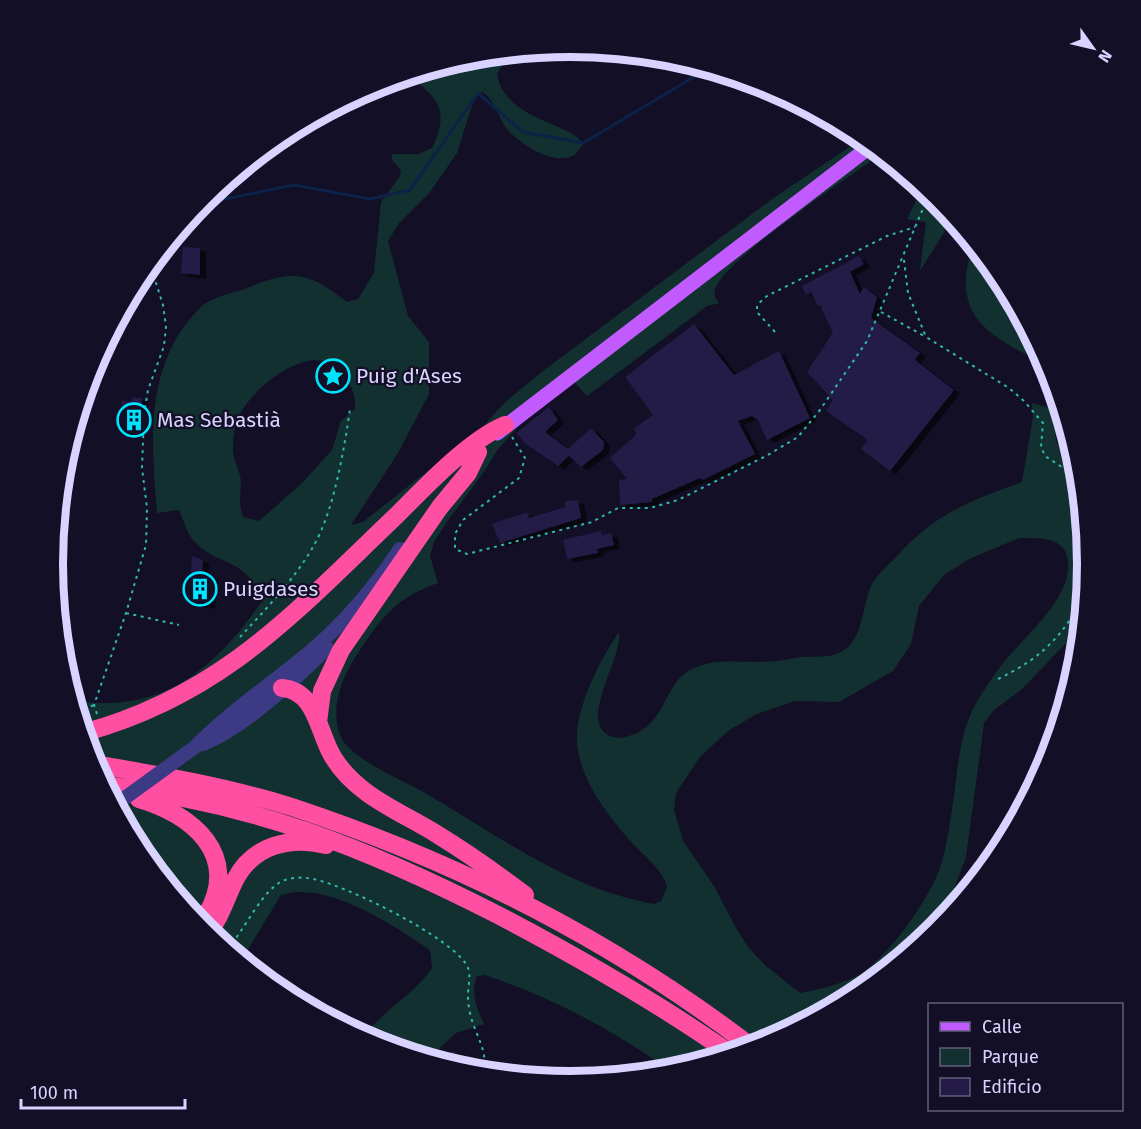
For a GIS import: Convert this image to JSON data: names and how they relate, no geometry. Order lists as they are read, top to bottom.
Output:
{
  "places": {
    "place": ["Puig d'Ases"],
    "building": ["Mas Sebastià", "Puigdases"]
  },
  "legend": ["Calle", "Parque", "Edificio"],
  "scale_bar": "100 m",
  "north": "bottom right"
}
